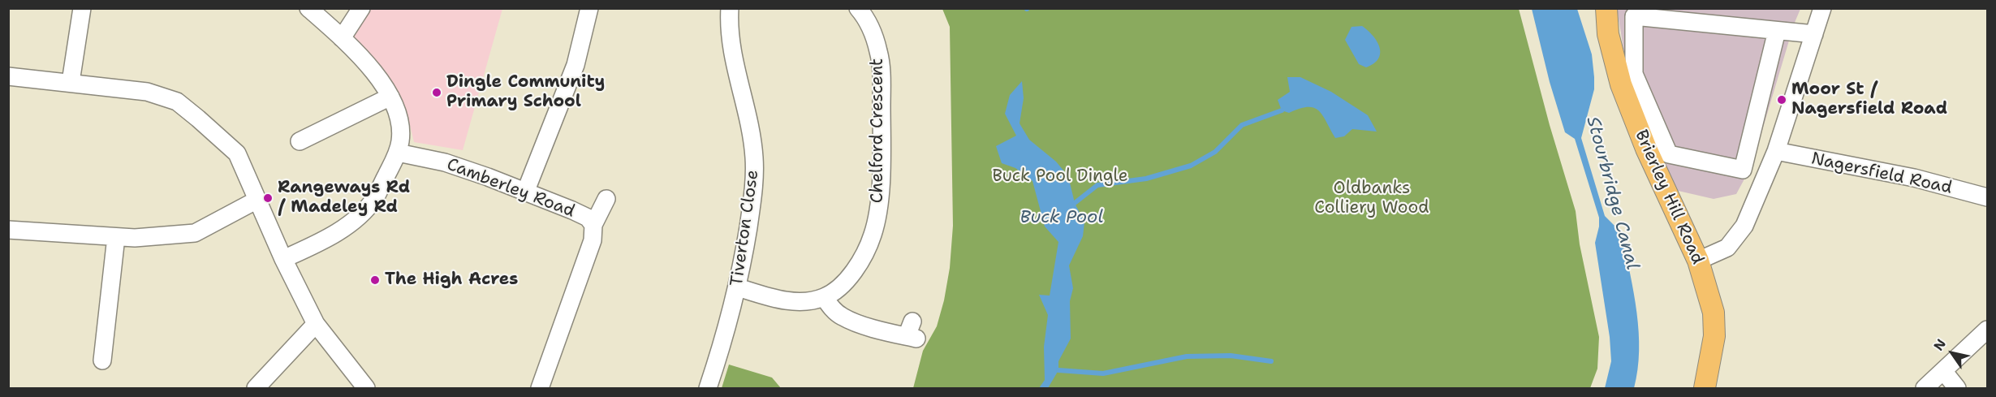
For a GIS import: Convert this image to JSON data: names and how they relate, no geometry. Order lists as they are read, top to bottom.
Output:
{
  "streets": {
    "main road": ["Brierley Hill Road"],
    "street": [
      "Chelford Crescent",
      "Nagersfield Road",
      "Camberley Road",
      "Tiverton Close"
    ]
  },
  "crossings": [
    ["Chelford Crescent", "Tiverton Close"]
  ],
  "water": ["Stourbridge Canal", "Buck Pool"],
  "parks": ["Buck Pool Dingle", "Oldbanks Colliery Wood"],
  "places": [
    "Dingle Community Primary School",
    "Moor St / Nagersfield Road",
    "Rangeways Rd / Madeley Rd",
    "The High Acres"
  ],
  "north": "top left"
}
